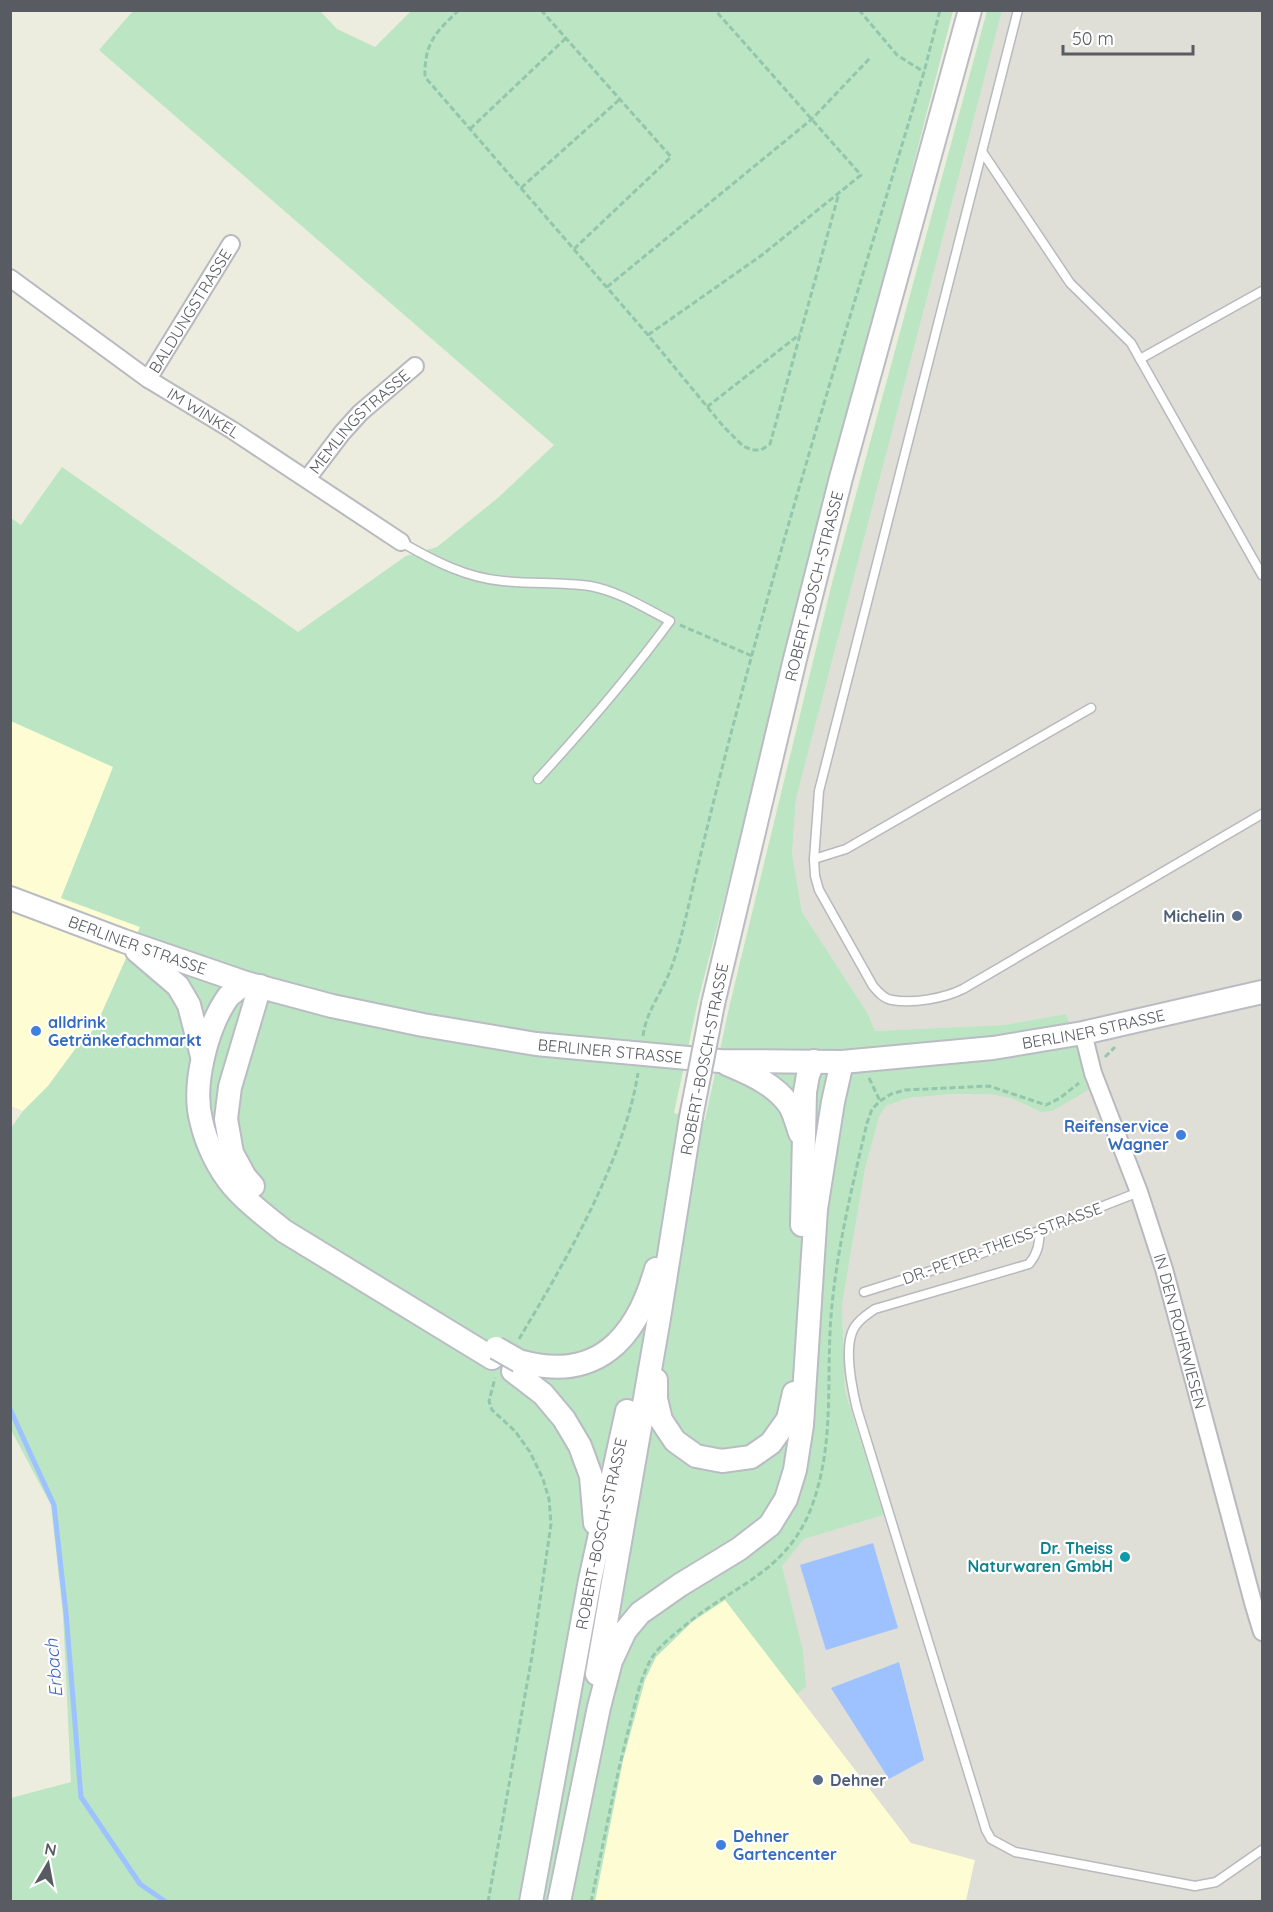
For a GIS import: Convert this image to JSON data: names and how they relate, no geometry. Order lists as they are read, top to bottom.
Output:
{
  "streets": {
    "main road": ["ROBERT-BOSCH-STRASSE", "BERLINER STRASSE"],
    "street": [
      "BALDUNGSTRASSE",
      "IM WINKEL",
      "MEMLINGSTRASSE",
      "IN DEN ROHRWIESEN"
    ],
    "lane": ["DR.-PETER-THEISS-STRASSE"]
  },
  "crossings": [
    ["BALDUNGSTRASSE", "IM WINKEL"],
    ["IM WINKEL", "MEMLINGSTRASSE"],
    ["BERLINER STRASSE", "IN DEN ROHRWIESEN"],
    ["DR.-PETER-THEISS-STRASSE", "IN DEN ROHRWIESEN"]
  ],
  "water": ["Erbach"],
  "places": [
    "Michelin",
    "alldrink Getränkefachmarkt",
    "Reifenservice Wagner",
    "Dr. Theiss Naturwaren GmbH",
    "Dehner",
    "Dehner Gartencenter"
  ],
  "scale_bar": "50 m",
  "north": "top"
}
